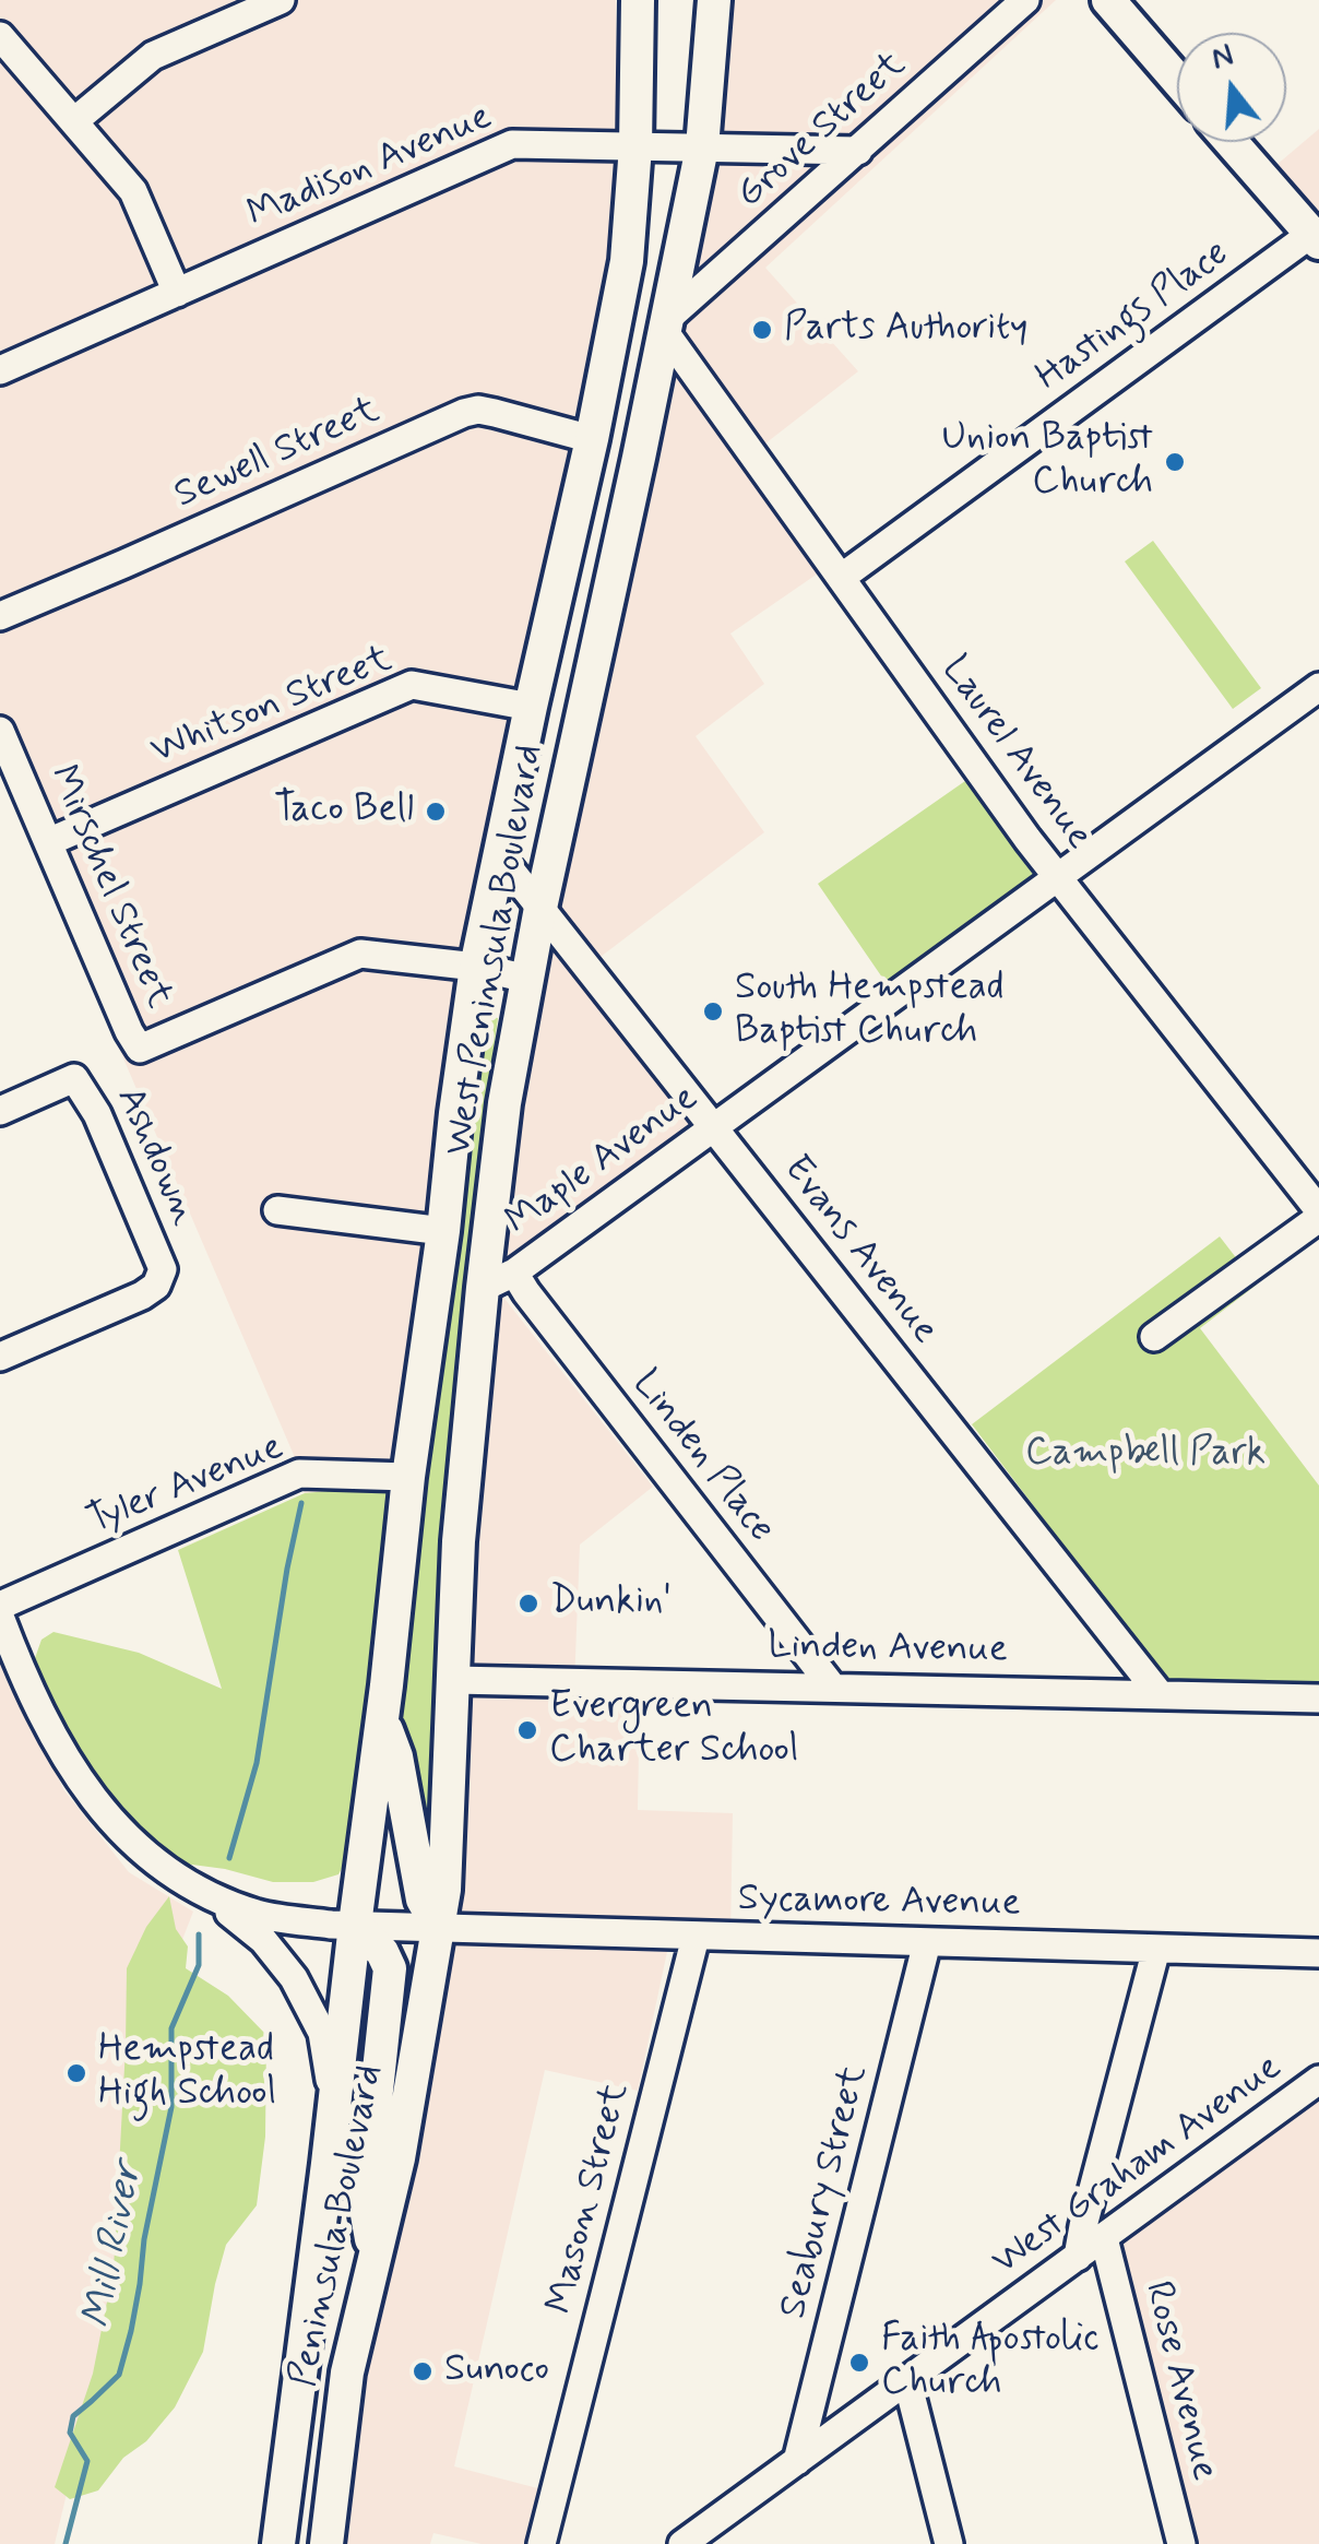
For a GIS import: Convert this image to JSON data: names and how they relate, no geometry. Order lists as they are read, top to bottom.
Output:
{
  "streets": {
    "main road": ["West Peninsula Boulevard", "Peninsula Boulevard"],
    "street": [
      "Grove Street",
      "Madison Avenue",
      "Hastings Place",
      "Sewell Street",
      "Whitson Street",
      "Laurel Avenue",
      "Mirschel Street",
      "Ashdown",
      "Maple Avenue",
      "Evans Avenue",
      "Linden Place",
      "Tyler Avenue",
      "Linden Avenue",
      "Sycamore Avenue",
      "West Graham Avenue",
      "Seabury Street",
      "Mason Street",
      "Rose Avenue"
    ]
  },
  "crossings": [
    ["Grove Street", "Madison Avenue"],
    ["Grove Street", "Laurel Avenue"],
    ["Grove Street", "West Peninsula Boulevard"],
    ["Madison Avenue", "West Peninsula Boulevard"],
    ["Hastings Place", "Laurel Avenue"],
    ["Sewell Street", "West Peninsula Boulevard"],
    ["Whitson Street", "Mirschel Street"],
    ["Whitson Street", "West Peninsula Boulevard"],
    ["Laurel Avenue", "West Peninsula Boulevard"],
    ["Laurel Avenue", "Maple Avenue"],
    ["Mirschel Street", "West Peninsula Boulevard"],
    ["West Peninsula Boulevard", "Maple Avenue"],
    ["West Peninsula Boulevard", "Evans Avenue"],
    ["West Peninsula Boulevard", "Tyler Avenue"],
    ["West Peninsula Boulevard", "Linden Avenue"],
    ["West Peninsula Boulevard", "Sycamore Avenue"],
    ["West Peninsula Boulevard", "Peninsula Boulevard"],
    ["Maple Avenue", "Evans Avenue"],
    ["Maple Avenue", "Linden Place"],
    ["Evans Avenue", "Linden Avenue"],
    ["Linden Place", "Linden Avenue"],
    ["Sycamore Avenue", "Seabury Street"],
    ["Sycamore Avenue", "Mason Street"],
    ["Sycamore Avenue", "Peninsula Boulevard"],
    ["West Graham Avenue", "Seabury Street"],
    ["West Graham Avenue", "Rose Avenue"]
  ],
  "water": ["Mill River"],
  "parks": ["Campbell Park"],
  "places": [
    "Parts Authority",
    "Union Baptist Church",
    "Taco Bell",
    "South Hempstead Baptist Church",
    "Dunkin'",
    "Evergreen Charter School",
    "Hempstead High School",
    "Faith Apostolic Church",
    "Sunoco"
  ],
  "north": "top"
}
